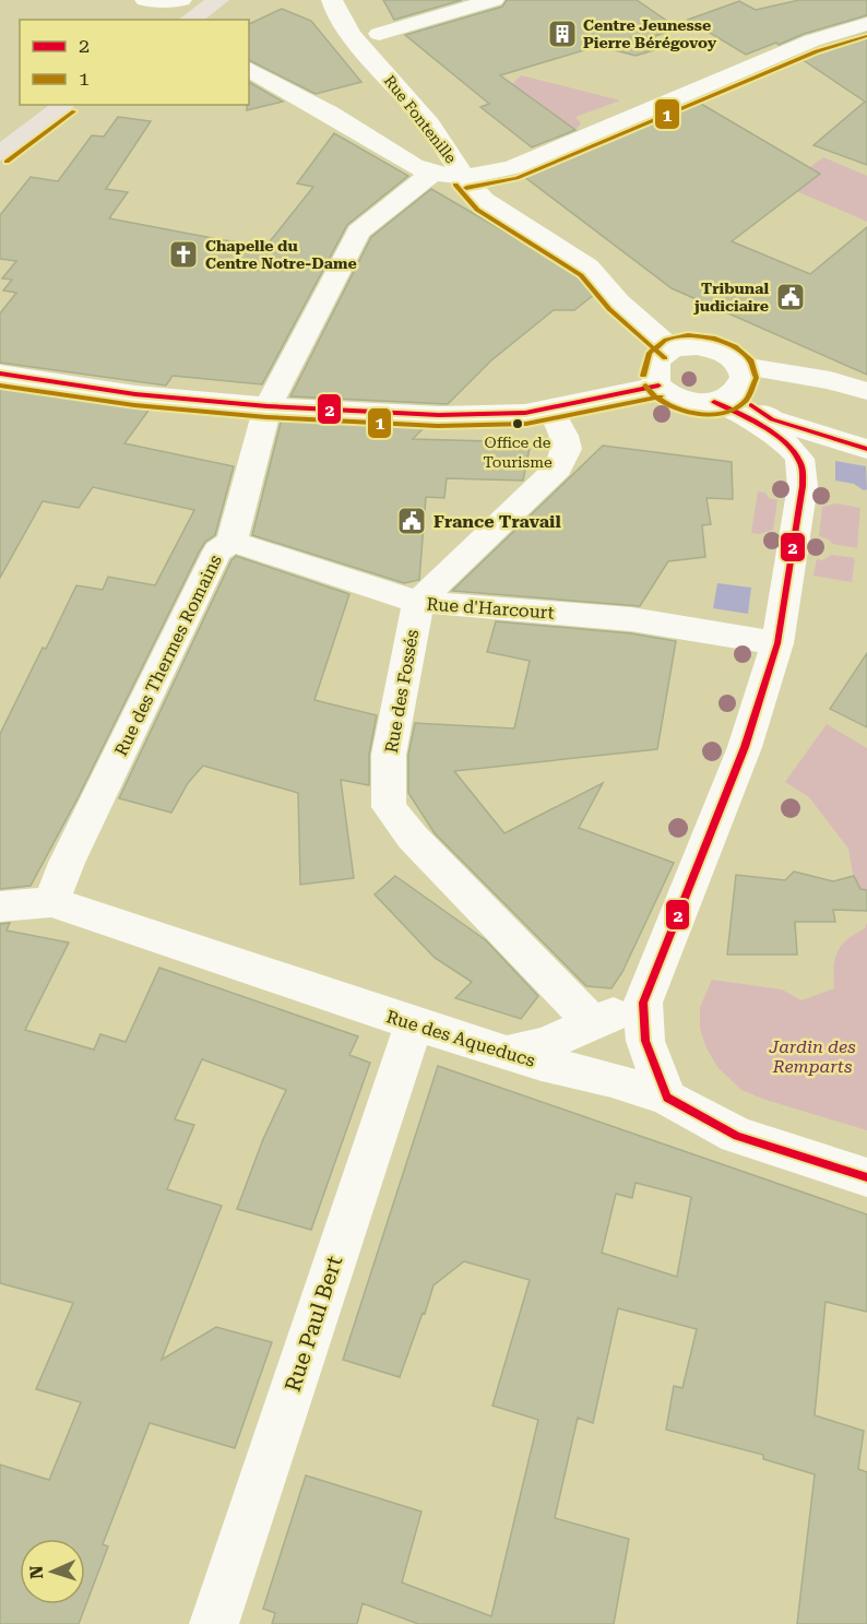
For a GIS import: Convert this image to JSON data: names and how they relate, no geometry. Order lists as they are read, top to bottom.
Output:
{
  "streets": {
    "street": [
      "Rue Fontenille",
      "Rue d'Harcourt",
      "Rue des Thermes Romains",
      "Rue des Fossés",
      "Rue des Aqueducs",
      "Rue Paul Bert"
    ]
  },
  "crossings": [
    ["Rue d'Harcourt", "Rue des Thermes Romains"],
    ["Rue d'Harcourt", "Rue des Fossés"],
    ["Rue des Thermes Romains", "Rue des Aqueducs"],
    ["Rue des Aqueducs", "Rue Paul Bert"]
  ],
  "parks": ["Jardin des Remparts"],
  "places": {
    "building": ["Centre Jeunesse Pierre Bérégovoy"],
    "church": ["Chapelle du Centre Notre-Dame"],
    "public building": ["Tribunal judiciaire", "France Travail"],
    "other": ["Office de Tourisme"]
  },
  "lines": ["transit line 1", "transit line 2"],
  "legend": ["2", "1"],
  "north": "left"
}
